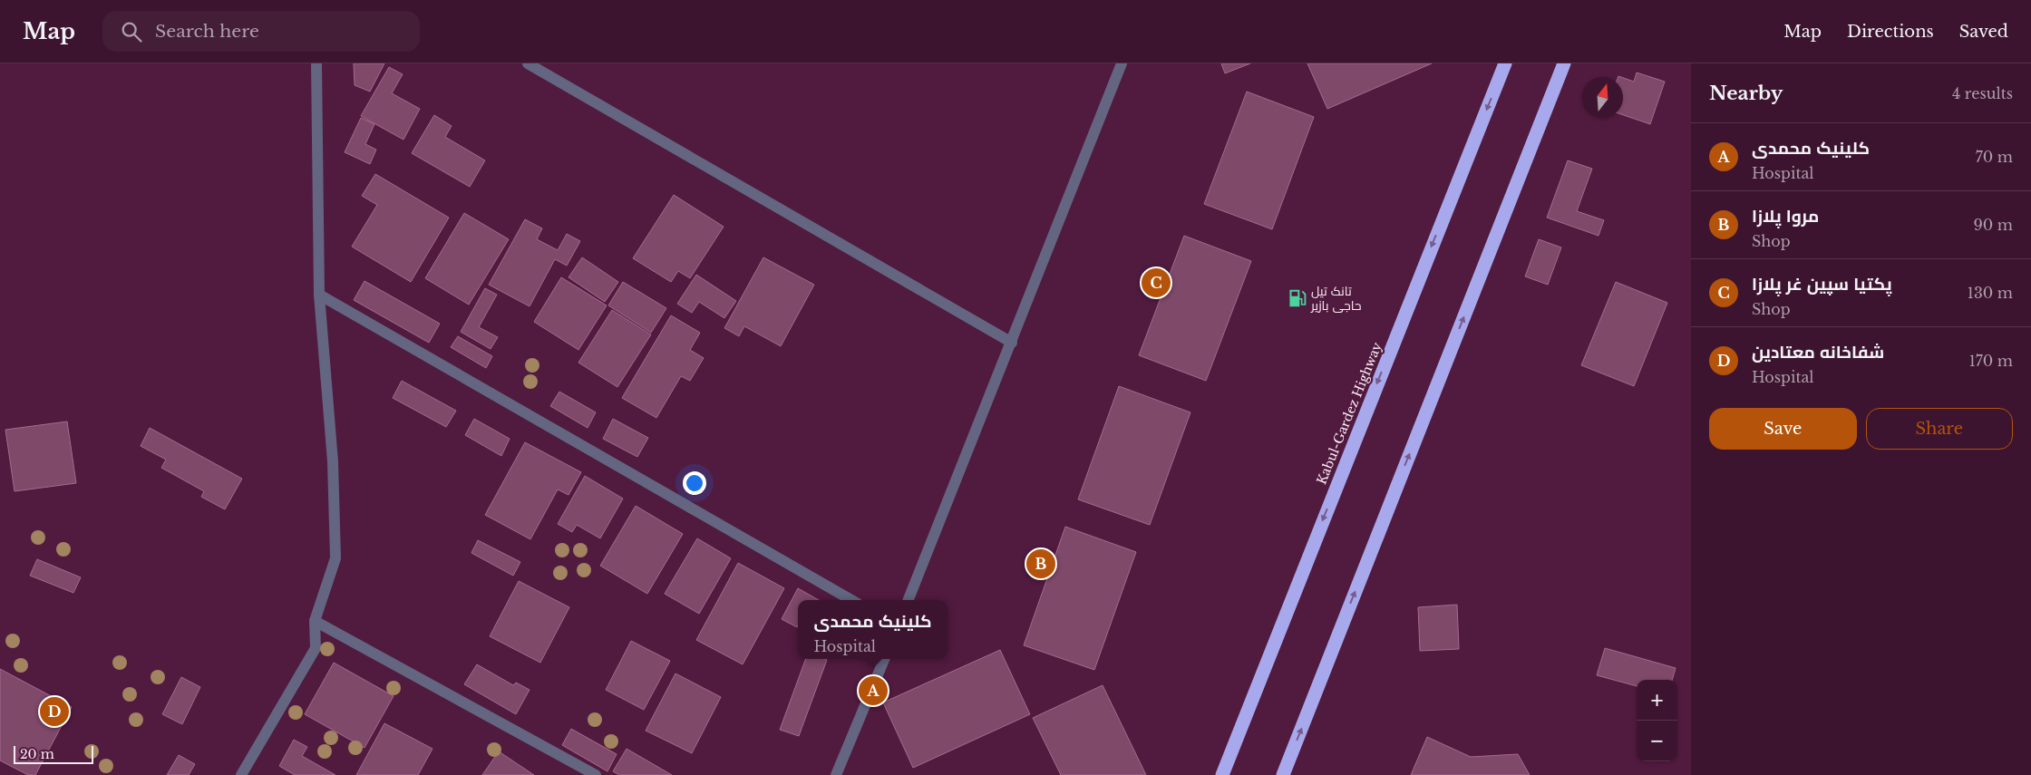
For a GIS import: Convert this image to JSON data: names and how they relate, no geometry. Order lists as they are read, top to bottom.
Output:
{
  "streets": {
    "highway": ["Kabul-Gardez Highway"]
  },
  "places": {
    "fuel station": ["تانک تیل حاجی بازیر"]
  },
  "scale_bar": "20 m",
  "north": "top",
  "page": {
    "header": "Map",
    "search": "Search here",
    "nav": ["Map", "Directions", "Saved"],
    "heading": ["Nearby", "4 results"],
    "list": [
      {
        "mark": "A",
        "name": "کلینیک محمدی",
        "note": "Hospital",
        "value": "70 m"
      },
      {
        "mark": "B",
        "name": "مروا پلازا",
        "note": "Shop",
        "value": "90 m"
      },
      {
        "mark": "C",
        "name": "پکتیا سپین غر پلازا",
        "note": "Shop",
        "value": "130 m"
      },
      {
        "mark": "D",
        "name": "شفاخانه معتادین",
        "note": "Hospital",
        "value": "170 m"
      }
    ],
    "pins": [
      "C",
      "B",
      "A",
      "D"
    ],
    "buttons": ["Save", "Share"],
    "popup": ["کلینیک محمدی", "Hospital"],
    "map_buttons": ["+", "−"],
    "scale": "20 m"
  }
}
